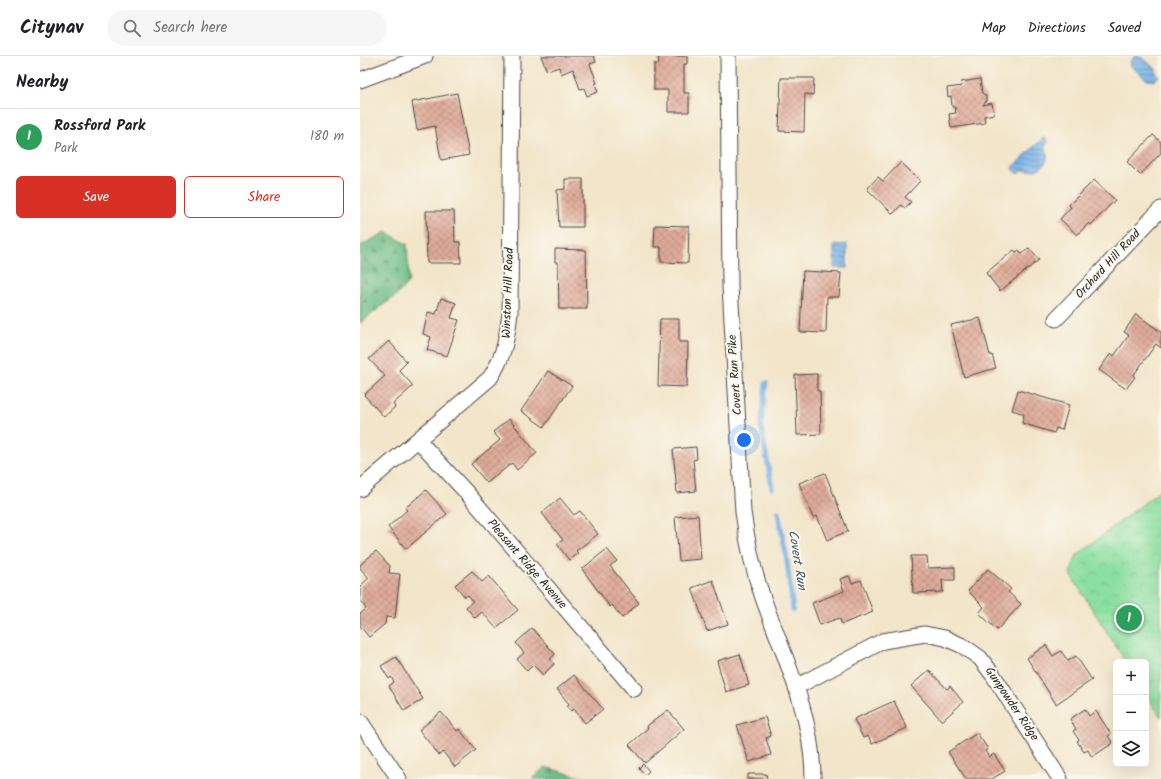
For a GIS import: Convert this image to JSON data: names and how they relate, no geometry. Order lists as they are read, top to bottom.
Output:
{
  "streets": {
    "street": [
      "Orchard Hill Road",
      "Winston Hill Road",
      "Covert Run Pike",
      "Pleasant Ridge Avenue",
      "Gunpowder Ridge"
    ]
  },
  "crossings": [
    ["Winston Hill Road", "Pleasant Ridge Avenue"],
    ["Covert Run Pike", "Gunpowder Ridge"]
  ],
  "water": ["Covert Run"],
  "page": {
    "header": "Citynav",
    "search": "Search here",
    "nav": ["Map", "Directions", "Saved"],
    "heading": "Nearby",
    "list": [
      {
        "mark": "1",
        "name": "Rossford Park",
        "note": "Park",
        "value": "180 m"
      }
    ],
    "buttons": ["Save", "Share"],
    "pins": "1",
    "map_buttons": ["+", "−"]
  }
}
